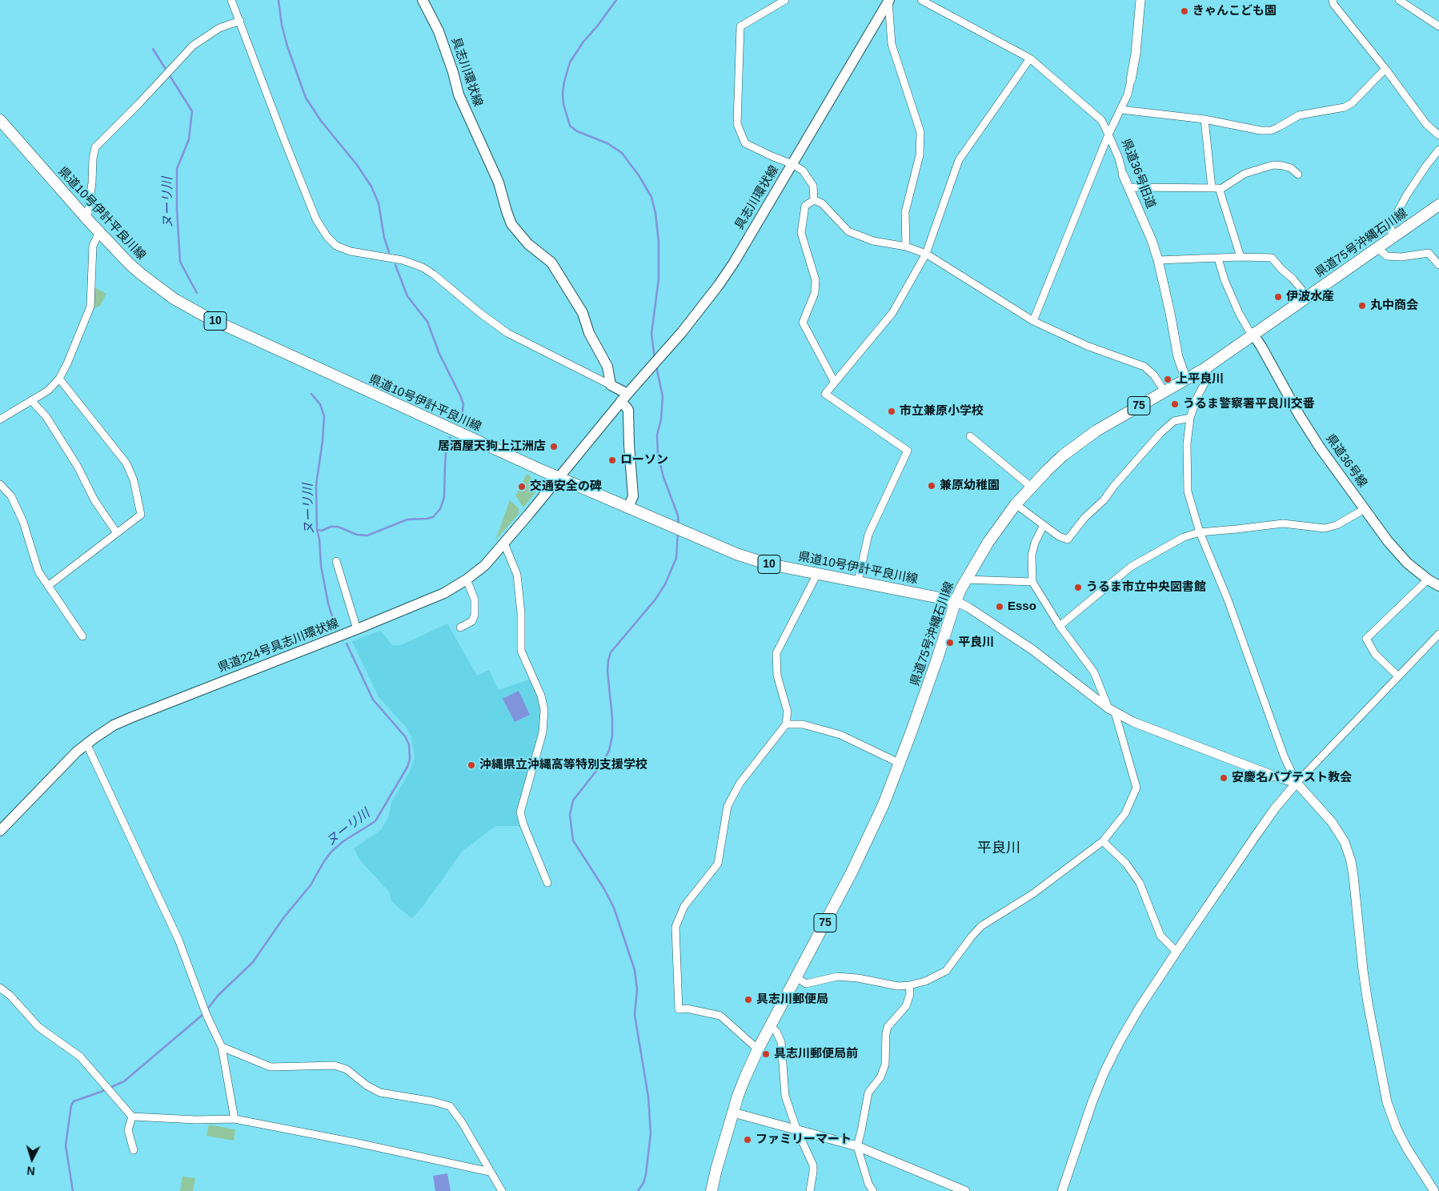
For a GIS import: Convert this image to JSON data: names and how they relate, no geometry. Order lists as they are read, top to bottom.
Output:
{
  "streets": {
    "main road": [
      "具志川環状線",
      "県道10号伊計平良川線",
      "県道75号沖縄石川線",
      "10",
      "75",
      "県道36号線",
      "県道224号具志川環状線"
    ],
    "street": ["県道36号旧道"]
  },
  "crossings": [
    ["具志川環状線", "県道10号伊計平良川線"],
    ["具志川環状線", "県道224号具志川環状線"],
    ["県道36号旧道", "県道75号沖縄石川線"],
    ["県道10号伊計平良川線", "県道75号沖縄石川線"],
    ["県道10号伊計平良川線", "県道224号具志川環状線"],
    ["県道75号沖縄石川線", "県道36号線"]
  ],
  "districts": ["平良川"],
  "water": ["ヌーリ川"],
  "places": [
    "きゃんこども園",
    "伊波水産",
    "丸中商会",
    "上平良川",
    "うるま警察署平良川交番",
    "市立兼原小学校",
    "居酒屋天狗上江洲店",
    "ローソン",
    "兼原幼稚園",
    "交通安全の碑",
    "うるま市立中央図書館",
    "Esso",
    "平良川",
    "沖縄県立沖縄高等特別支援学校",
    "安慶名バプテスト教会",
    "具志川郵便局",
    "具志川郵便局前",
    "ファミリーマート"
  ],
  "north": "bottom"
}
